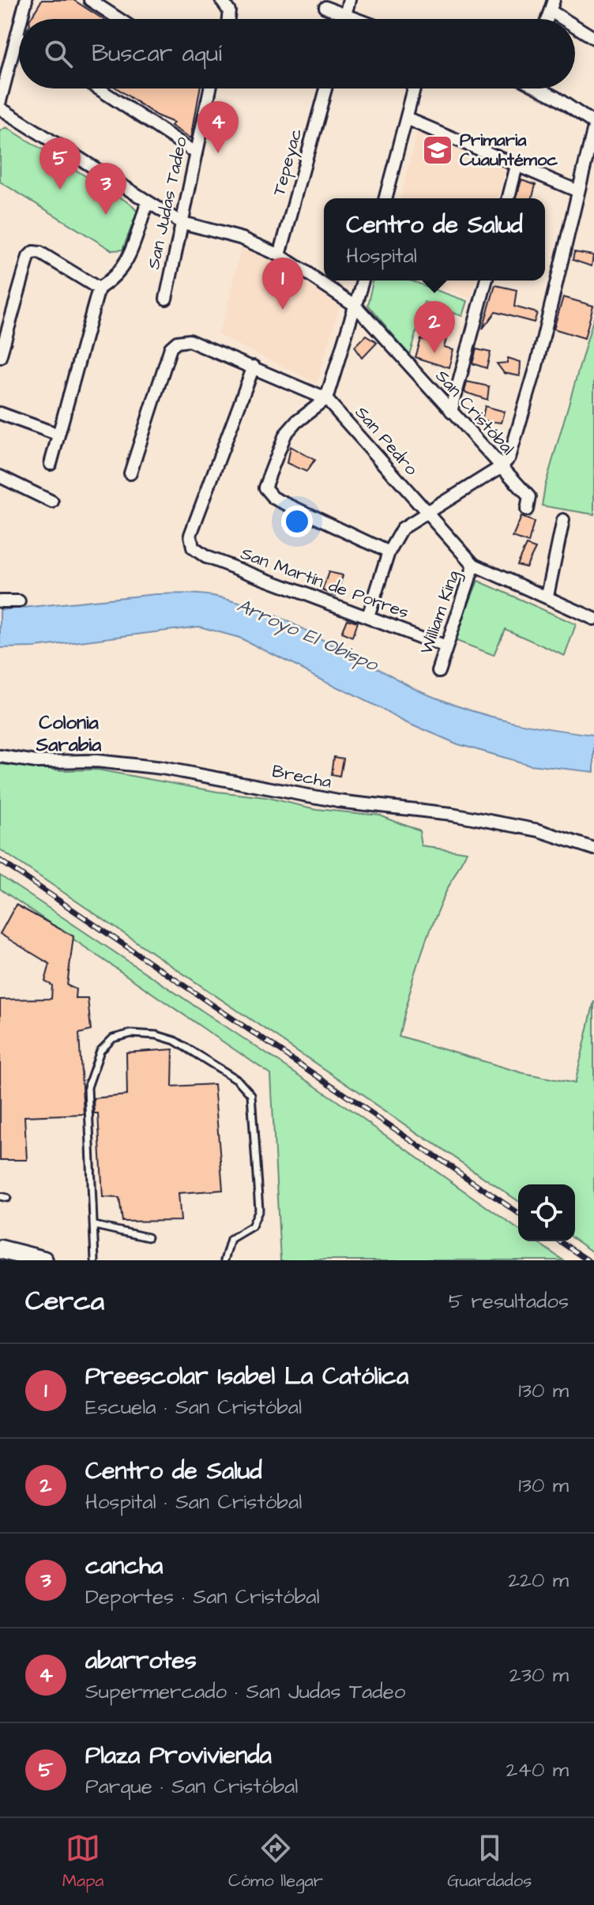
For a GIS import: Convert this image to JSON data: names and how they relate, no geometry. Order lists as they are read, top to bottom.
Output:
{
  "streets": {
    "street": [
      "Tepeyac",
      "San Judas Tadeo",
      "San Cristóbal",
      "San Pedro",
      "San Martín de Porres",
      "William King",
      "Brecha"
    ]
  },
  "crossings": [
    ["Tepeyac", "San Cristóbal"],
    ["San Judas Tadeo", "San Cristóbal"],
    ["San Pedro", "San Martín de Porres"],
    ["San Pedro", "William King"],
    ["San Martín de Porres", "William King"]
  ],
  "districts": ["Colonia Sarabia"],
  "water": ["Arroyo El Obispo"],
  "places": {
    "school or university": ["Primaria Cuauhtémoc"]
  },
  "page": {
    "search": "Buscar aquí",
    "pins": [
      "4",
      "5",
      "3",
      "1",
      "2"
    ],
    "popup": ["Centro de Salud", "Hospital"],
    "heading": ["Cerca", "5 resultados"],
    "list": [
      {
        "mark": "1",
        "name": "Preescolar Isabel La Católica",
        "note": "Escuela · San Cristóbal",
        "value": "130 m"
      },
      {
        "mark": "2",
        "name": "Centro de Salud",
        "note": "Hospital · San Cristóbal",
        "value": "130 m"
      },
      {
        "mark": "3",
        "name": "cancha",
        "note": "Deportes · San Cristóbal",
        "value": "220 m"
      },
      {
        "mark": "4",
        "name": "abarrotes",
        "note": "Supermercado · San Judas Tadeo",
        "value": "230 m"
      },
      {
        "mark": "5",
        "name": "Plaza Provivienda",
        "note": "Parque · San Cristóbal",
        "value": "240 m"
      }
    ],
    "nav": ["Mapa", "Cómo llegar", "Guardados"]
  }
}
